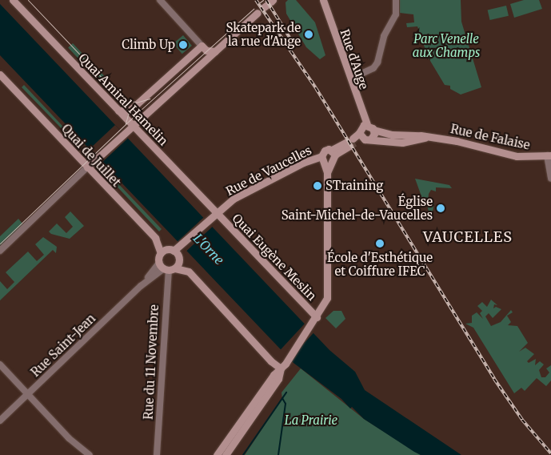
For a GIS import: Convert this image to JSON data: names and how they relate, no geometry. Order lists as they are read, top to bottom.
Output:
{
  "streets": {
    "main road": [
      "Rue d'Auge",
      "Quai Amiral Hamelin",
      "Rue de Falaise",
      "Quai de Juillet",
      "Rue de Vaucelles",
      "Quai Eugène Meslin"
    ],
    "street": ["Rue Saint-Jean", "Rue du 11 Novembre"]
  },
  "crossings": [
    ["Rue d'Auge", "Rue de Falaise"],
    ["Quai Amiral Hamelin", "Rue de Vaucelles"],
    ["Quai Amiral Hamelin", "Quai Eugène Meslin"],
    ["Rue de Vaucelles", "Quai Eugène Meslin"],
    ["Rue Saint-Jean", "Rue du 11 Novembre"]
  ],
  "districts": ["VAUCELLES"],
  "water": ["L'Orne"],
  "parks": ["Parc Venelle aux Champs", "La Prairie"],
  "places": [
    "Skatepark de la rue d'Auge",
    "Climb Up",
    "STraining",
    "Église Saint-Michel-de-Vaucelles",
    "École d'Esthétique et Coiffure IFEC"
  ]
}
